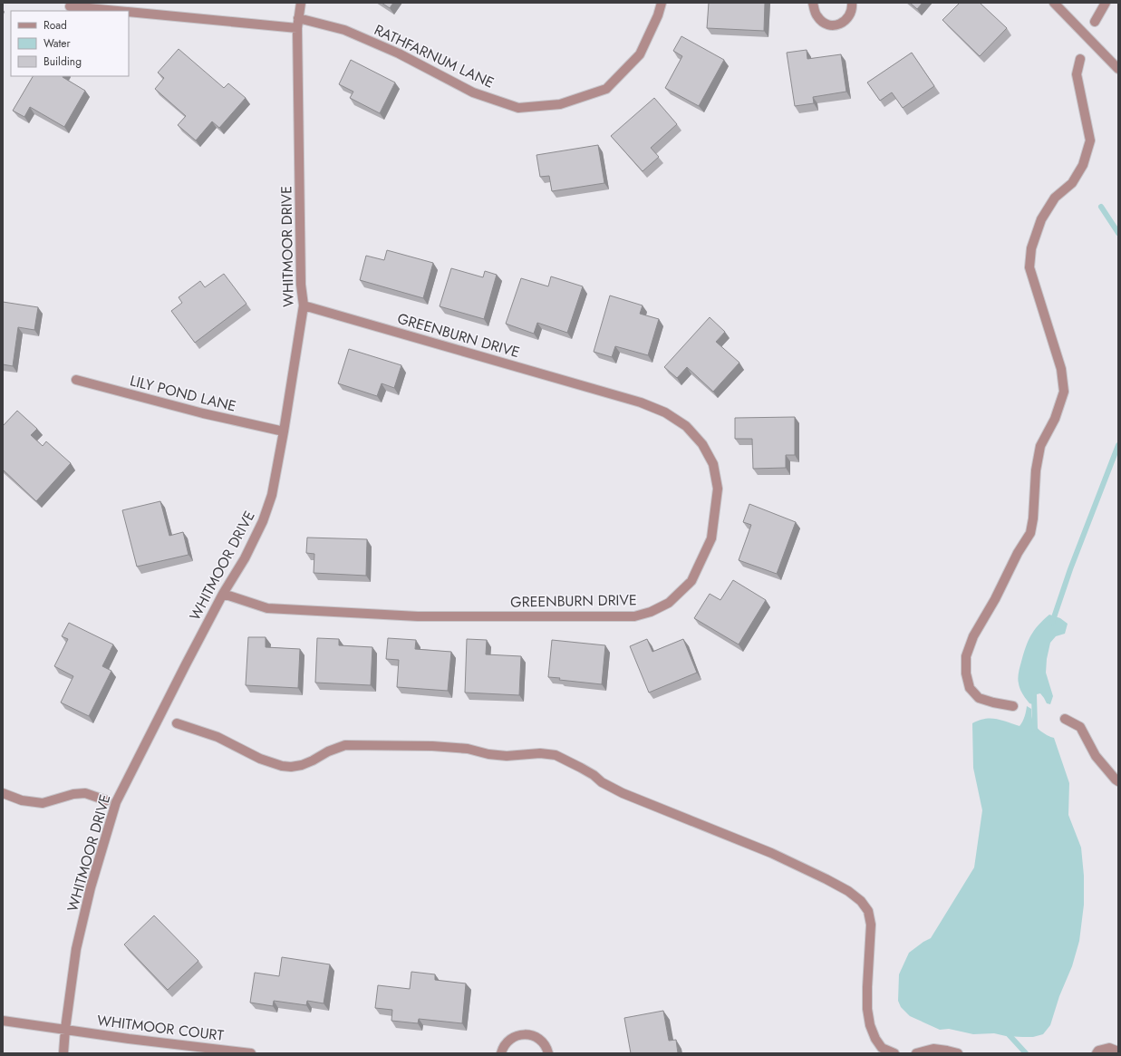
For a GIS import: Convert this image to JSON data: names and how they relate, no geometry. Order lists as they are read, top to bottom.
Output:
{
  "streets": {
    "street": [
      "RATHFARNUM LANE",
      "WHITMOOR DRIVE",
      "GREENBURN DRIVE",
      "LILY POND LANE",
      "WHITMOOR COURT"
    ]
  },
  "crossings": [
    ["RATHFARNUM LANE", "WHITMOOR DRIVE"],
    ["WHITMOOR DRIVE", "GREENBURN DRIVE"],
    ["WHITMOOR DRIVE", "LILY POND LANE"],
    ["WHITMOOR DRIVE", "WHITMOOR COURT"]
  ],
  "legend": ["Road", "Water", "Building"]
}
